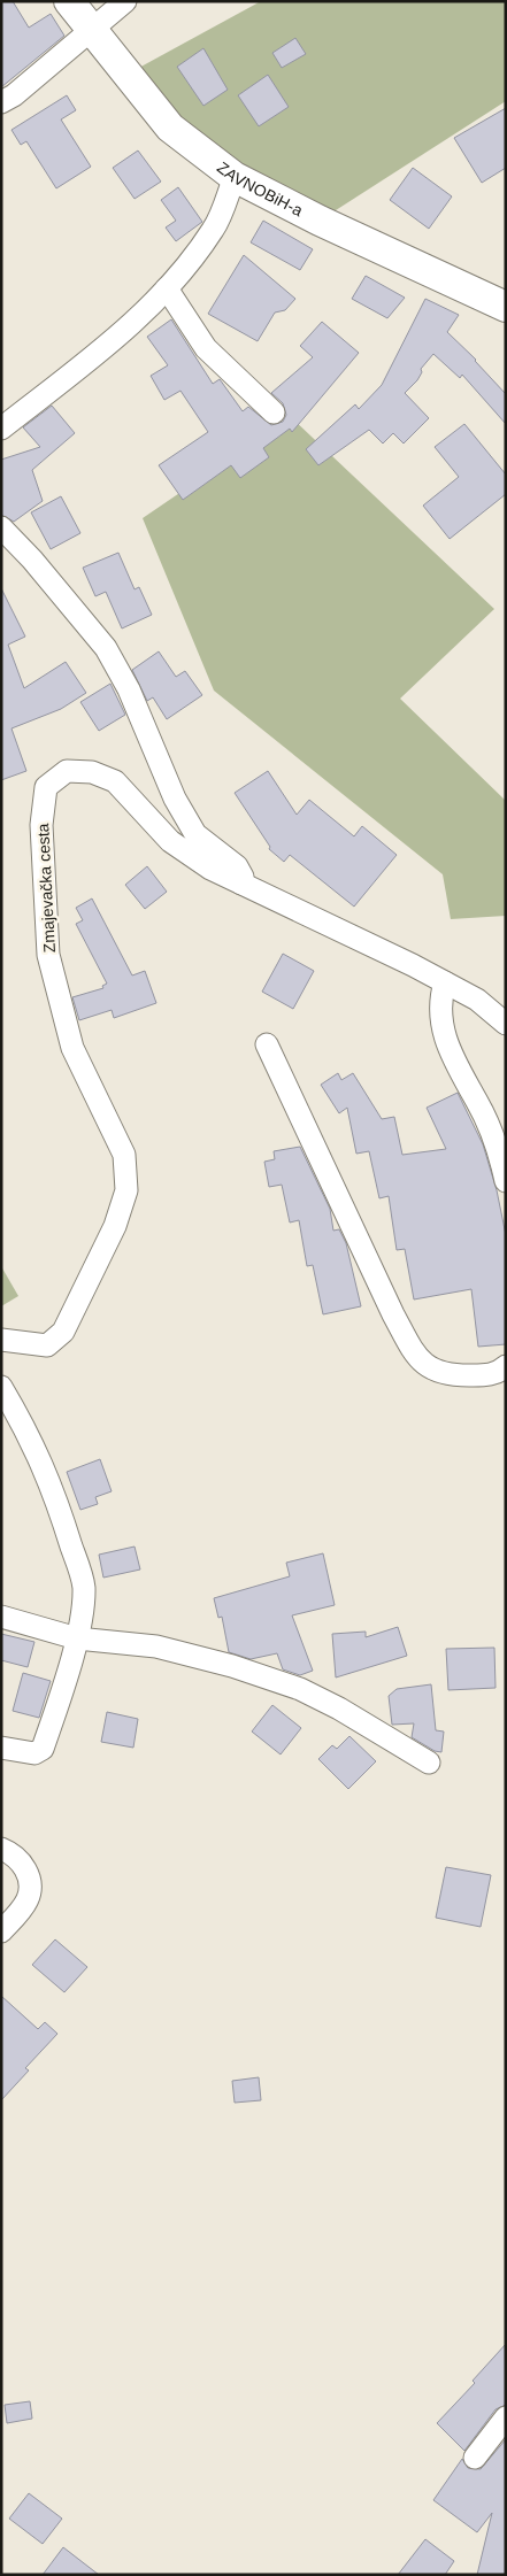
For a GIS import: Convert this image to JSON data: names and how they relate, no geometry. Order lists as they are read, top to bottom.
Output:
{
  "streets": {
    "main road": ["ZAVNOBiH-a"],
    "street": ["Zmajevačka cesta"]
  }
}
